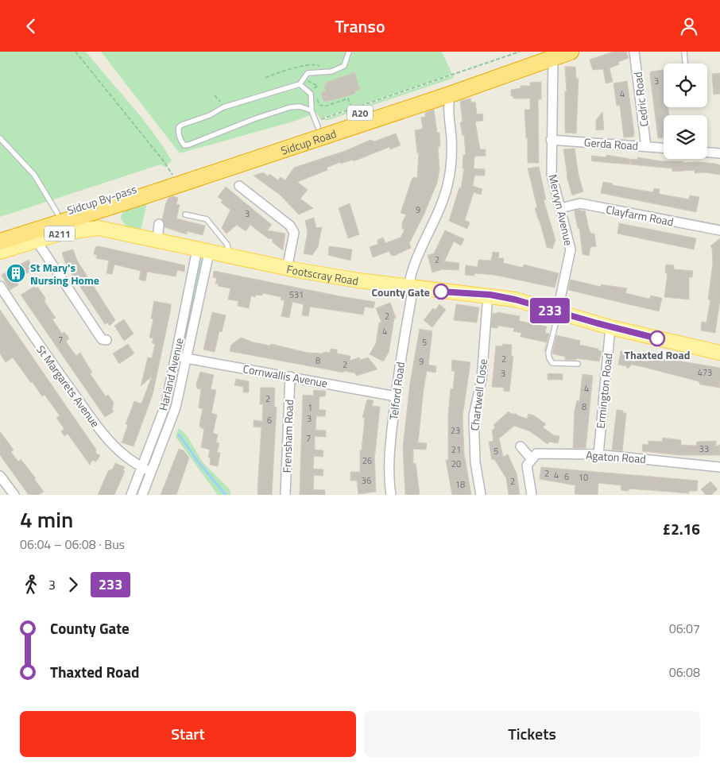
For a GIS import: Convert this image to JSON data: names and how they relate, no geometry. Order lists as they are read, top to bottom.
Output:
{
  "streets": {
    "highway": ["A20", "Sidcup Road", "Sidcup By-pass"],
    "main road": ["A211", "Footscray Road"],
    "street": [
      "Cedric Road",
      "Gerda Road",
      "Mervyn Avenue",
      "Clayfarm Road",
      "Harland Avenue",
      "Cornwallis Avenue",
      "St Margarets Avenue",
      "Telford Road",
      "Ermington Road",
      "Chartwell Close",
      "Frensham Road",
      "Agaton Road"
    ]
  },
  "crossings": [
    ["Cedric Road", "Gerda Road"],
    ["Sidcup Road", "Sidcup By-pass"],
    ["Sidcup Road", "Mervyn Avenue"],
    ["Gerda Road", "Mervyn Avenue"],
    ["Mervyn Avenue", "Clayfarm Road"],
    ["Mervyn Avenue", "Footscray Road"],
    ["A211", "Footscray Road"],
    ["Footscray Road", "Harland Avenue"],
    ["Footscray Road", "Telford Road"],
    ["Footscray Road", "Ermington Road"],
    ["Footscray Road", "Chartwell Close"],
    ["Harland Avenue", "Cornwallis Avenue"],
    ["Harland Avenue", "St Margarets Avenue"],
    ["Cornwallis Avenue", "Telford Road"],
    ["Cornwallis Avenue", "Frensham Road"],
    ["Ermington Road", "Agaton Road"]
  ],
  "places": {
    "building": ["St Mary's Nursing Home"],
    "other": ["County Gate", "Thaxted Road"]
  },
  "lines": ["bus line 233"],
  "house_numbers": [
    "3",
    "4",
    "9",
    "3",
    "2",
    "531",
    "2",
    "4",
    "7",
    "5",
    "2",
    "8",
    "9",
    "2",
    "473",
    "3",
    "4",
    "2",
    "8",
    "1",
    "3",
    "6",
    "23",
    "7",
    "33",
    "21",
    "5",
    "26",
    "20",
    "2",
    "4",
    "6",
    "10",
    "36",
    "2",
    "18"
  ],
  "page": {
    "header": "Transo",
    "on_map": "233",
    "heading": ["4 min", "06:04 – 06:08 · Bus", "£2.16"],
    "legs": ["3", "233"],
    "list": [
      {
        "name": "County Gate",
        "value": "06:07"
      },
      {
        "name": "Thaxted Road",
        "value": "06:08"
      }
    ],
    "buttons": ["Start", "Tickets"]
  }
}
